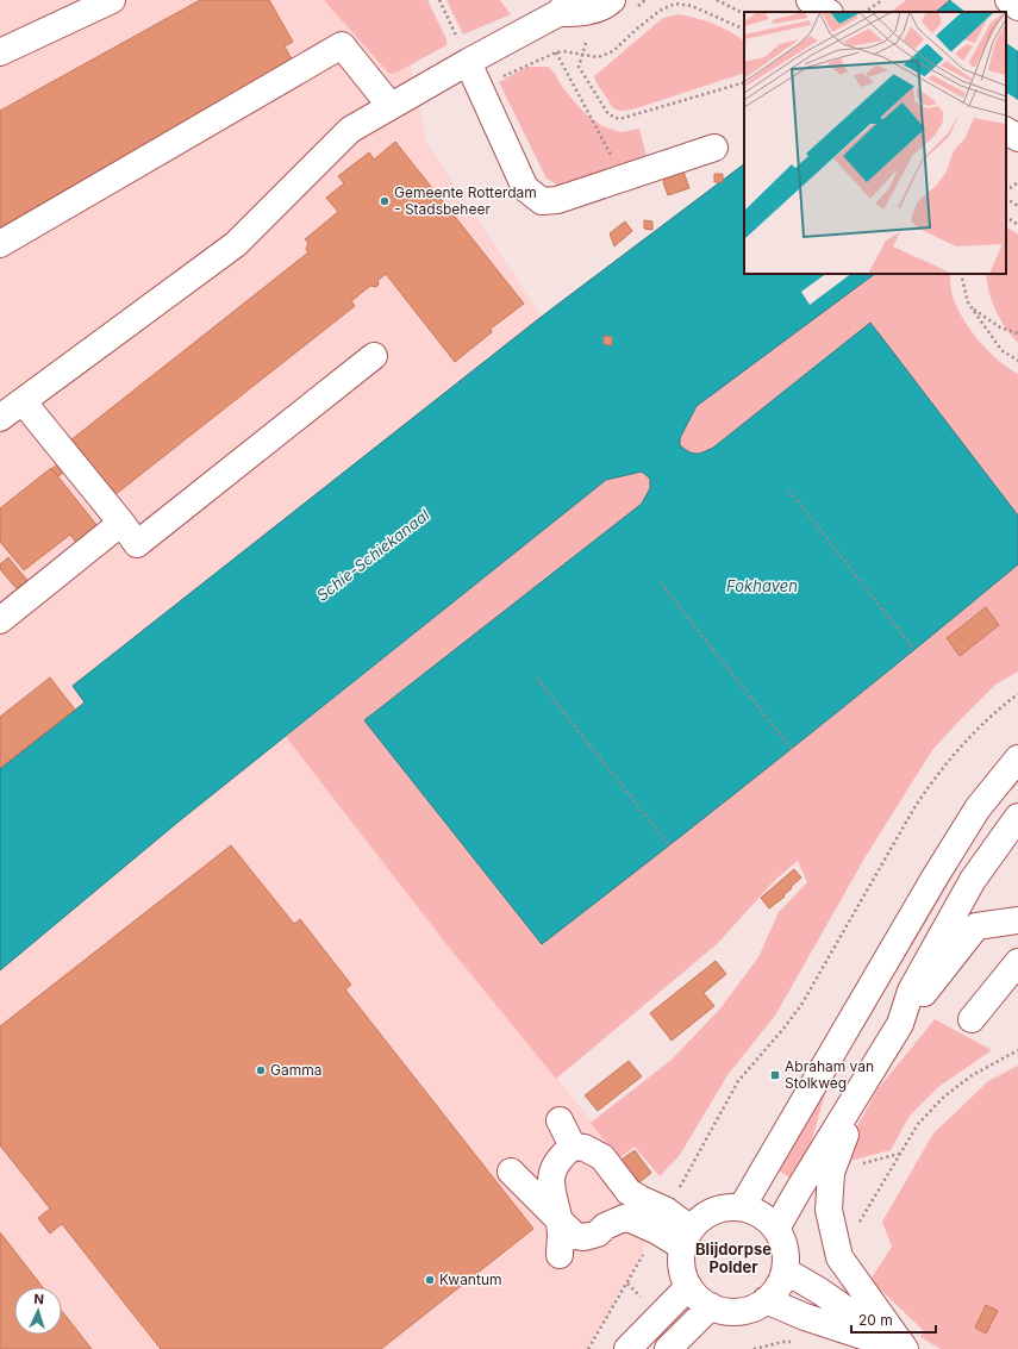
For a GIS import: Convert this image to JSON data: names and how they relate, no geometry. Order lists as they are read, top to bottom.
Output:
{
  "districts": ["Blijdorpse Polder"],
  "water": ["Schie-Schiekanaal", "Fokhaven"],
  "places": {
    "other": ["Gemeente Rotterdam - Stadsbeheer", "Gamma", "Kwantum"],
    "transit": ["Abraham van Stolkweg"]
  },
  "scale_bar": "20 m",
  "north": "top"
}
